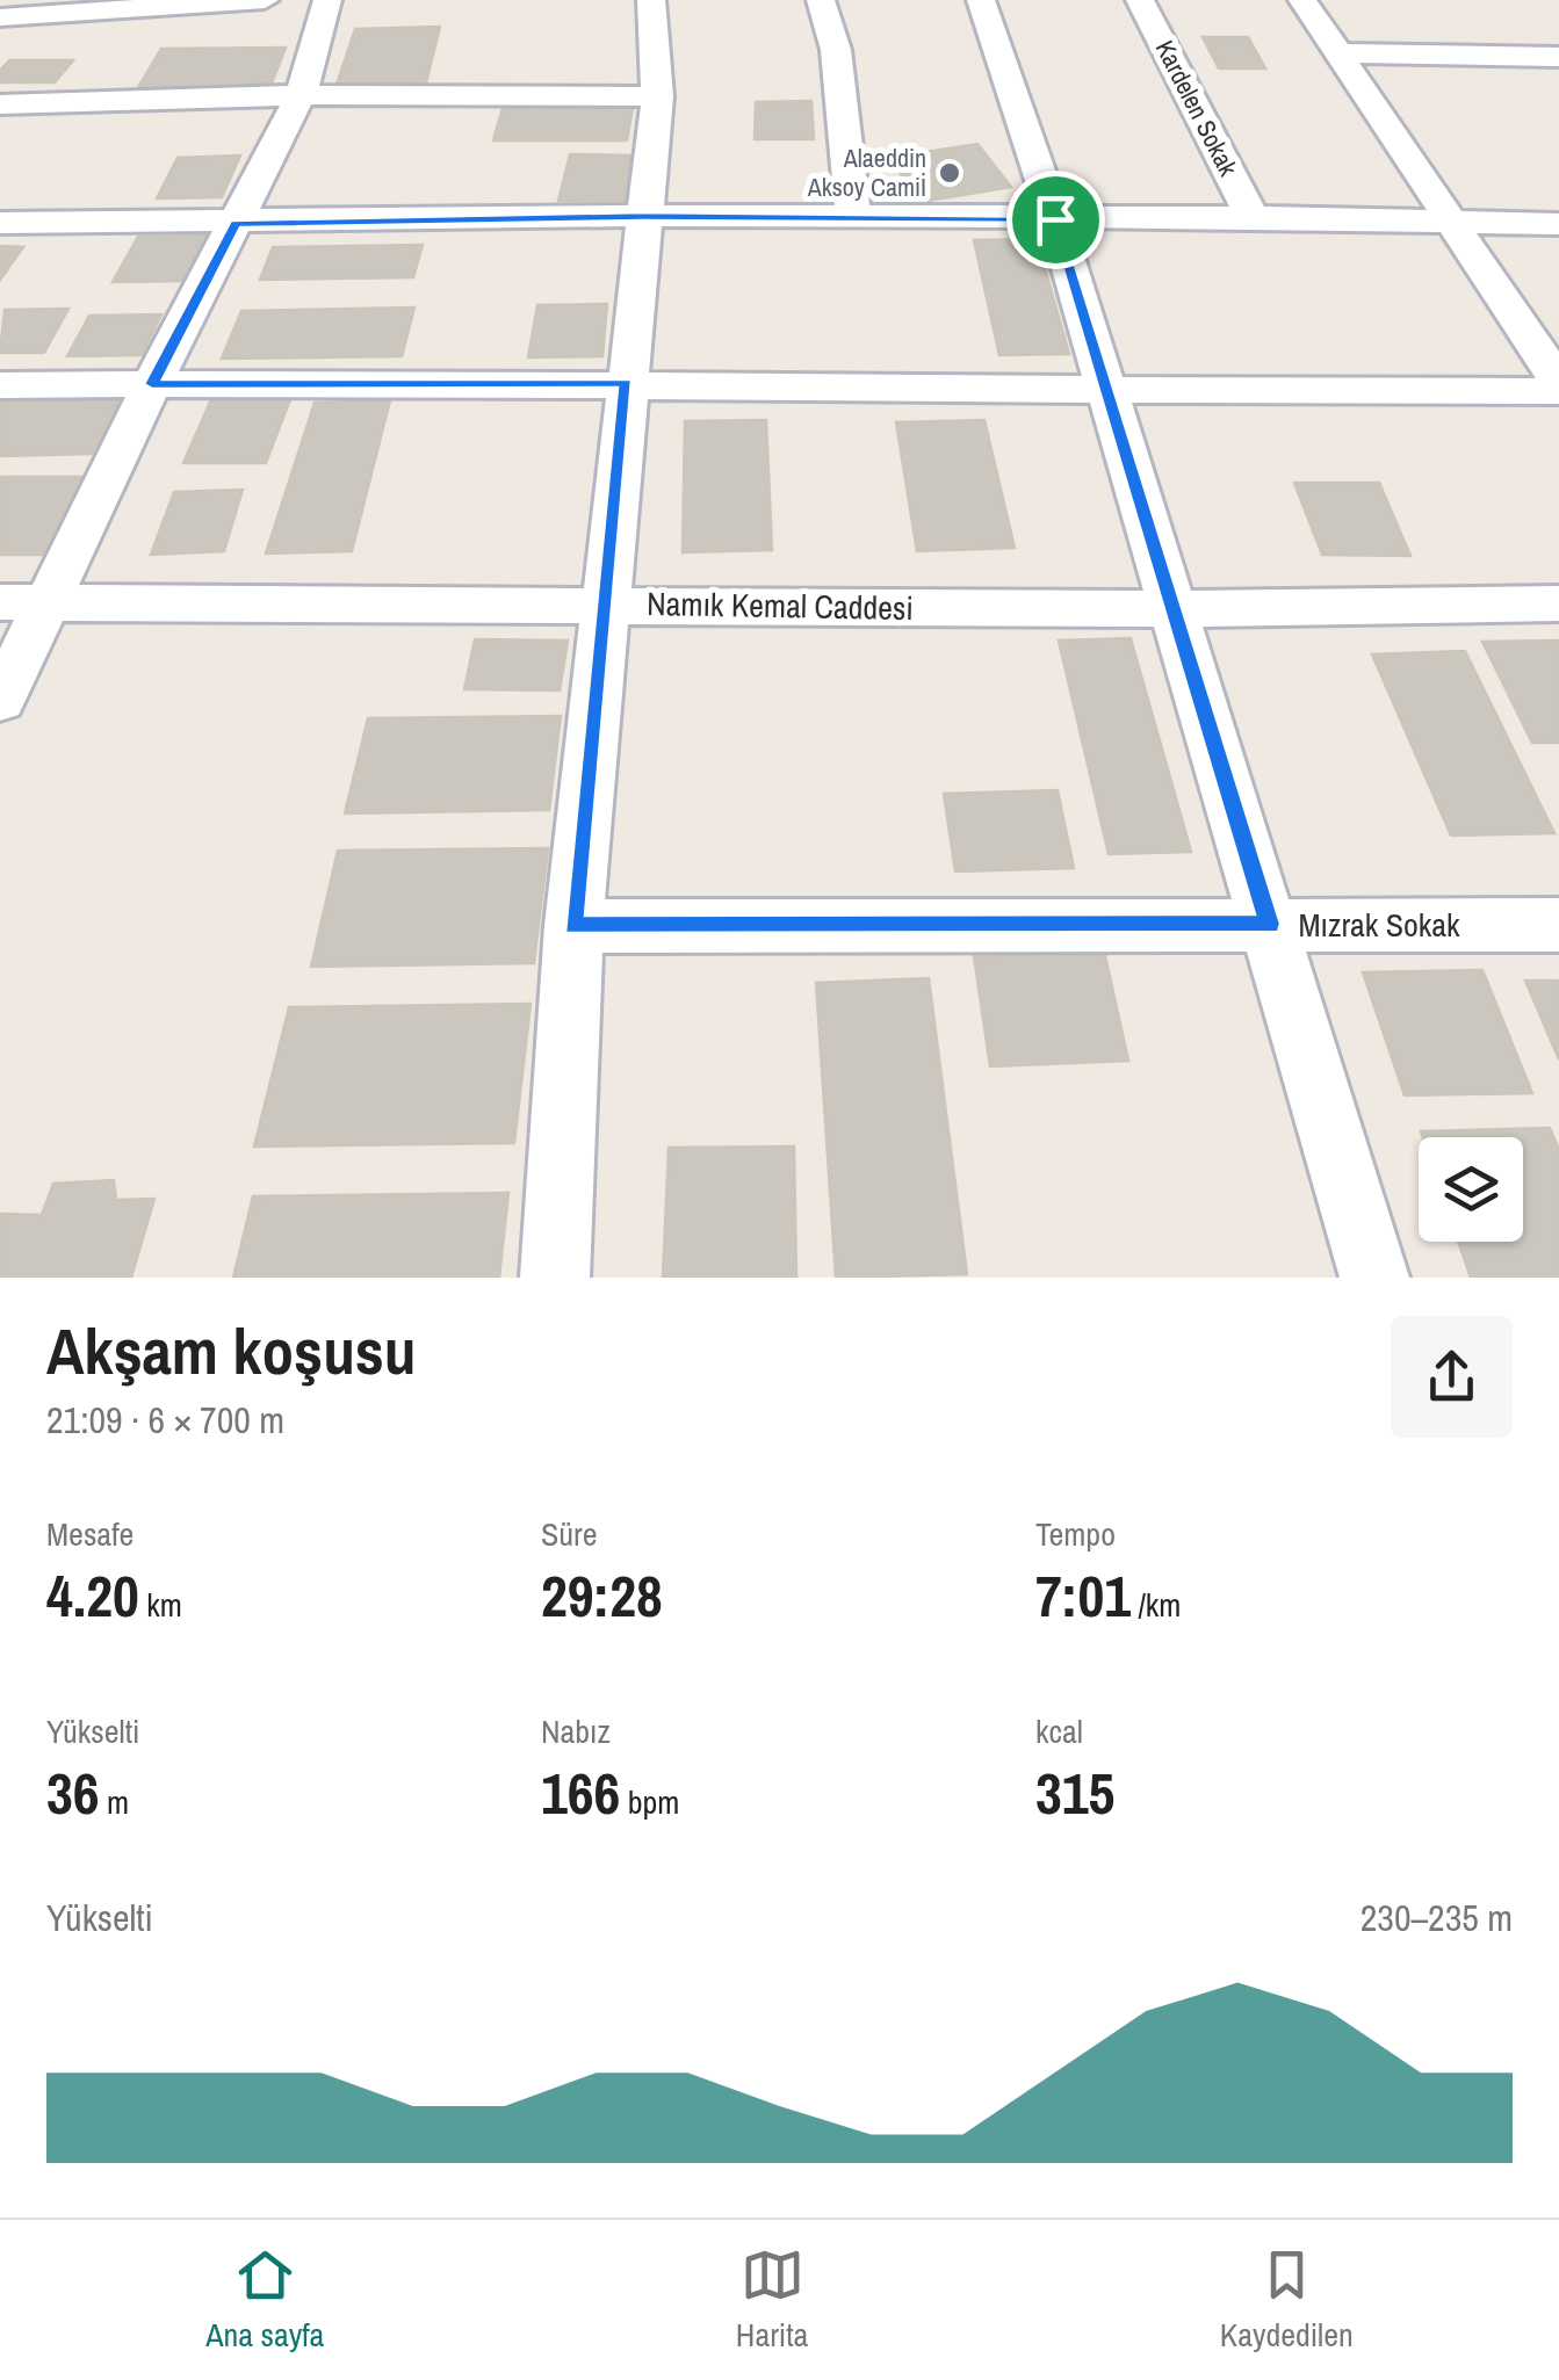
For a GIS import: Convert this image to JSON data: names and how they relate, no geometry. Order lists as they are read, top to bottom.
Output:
{
  "streets": {
    "street": ["Kardelen Sokak", "Namık Kemal Caddesi", "Mızrak Sokak"]
  },
  "places": ["Alaeddin Aksoy Camiİ"],
  "page": {
    "heading": ["Akşam koşusu", "21:09 · 6 × 700 m"],
    "stats": [
      ["Mesafe", "4.20 km"],
      ["Süre", "29:28"],
      ["Tempo", "7:01 /km"],
      ["Yükselti", "36 m"],
      ["Nabız", "166 bpm"],
      ["kcal", "315"]
    ],
    "chart": ["Yükselti", "230–235 m"],
    "tabs": ["Ana sayfa", "Harita", "Kaydedilen"]
  }
}
